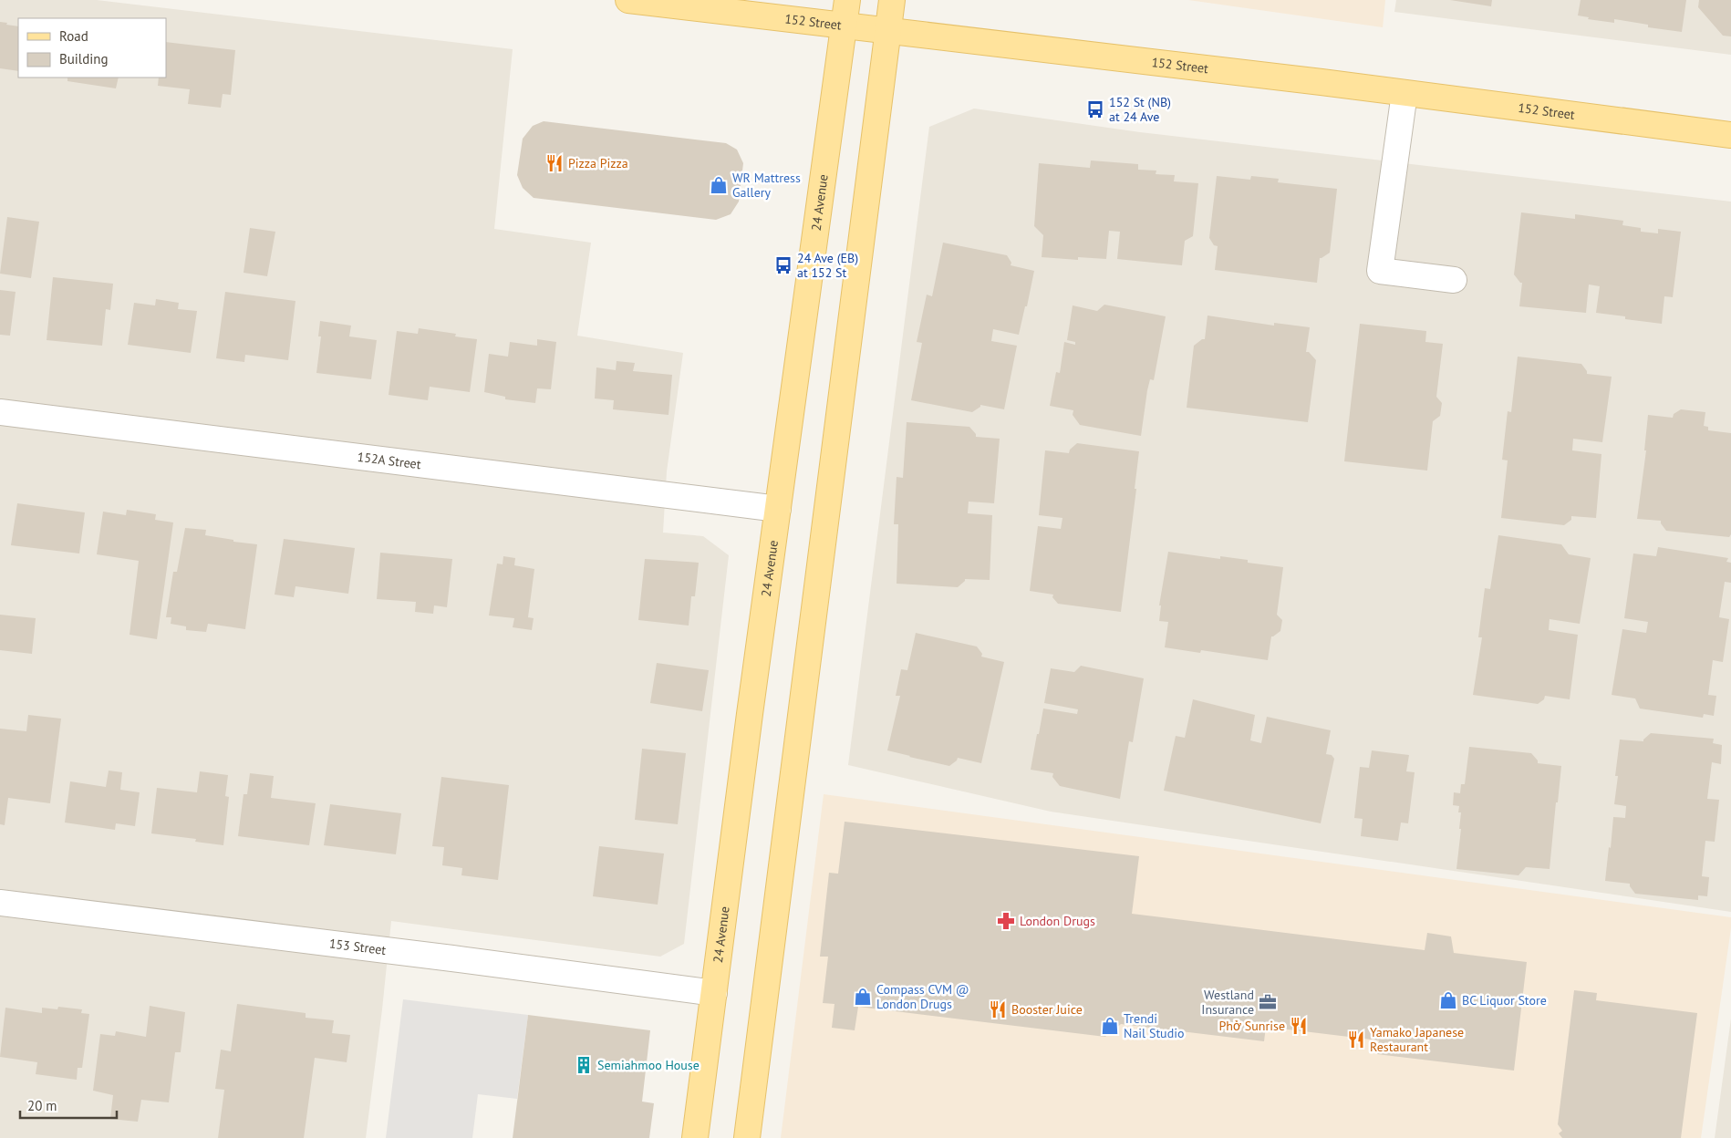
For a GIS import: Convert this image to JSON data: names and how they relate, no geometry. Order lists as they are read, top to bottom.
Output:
{
  "streets": {
    "main road": ["152 Street", "24 Avenue"],
    "street": ["152A Street", "153 Street"]
  },
  "crossings": [
    ["152 Street", "24 Avenue"],
    ["24 Avenue", "152A Street"],
    ["24 Avenue", "153 Street"]
  ],
  "places": {
    "bus stop": ["152 St (NB) at 24 Ave", "24 Ave (EB) at 152 St"],
    "restaurant": [
      "Pizza Pizza",
      "Booster Juice",
      "Phở Sunrise",
      "Yamako Japanese Restaurant"
    ],
    "shop": [
      "WR Mattress Gallery",
      "Compass CVM @ London Drugs",
      "BC Liquor Store",
      "Trendi Nail Studio"
    ],
    "pharmacy": ["London Drugs"],
    "office": ["Westland Insurance"],
    "building": ["Semiahmoo House"]
  },
  "legend": ["Road", "Building"],
  "scale_bar": "20 m"
}
